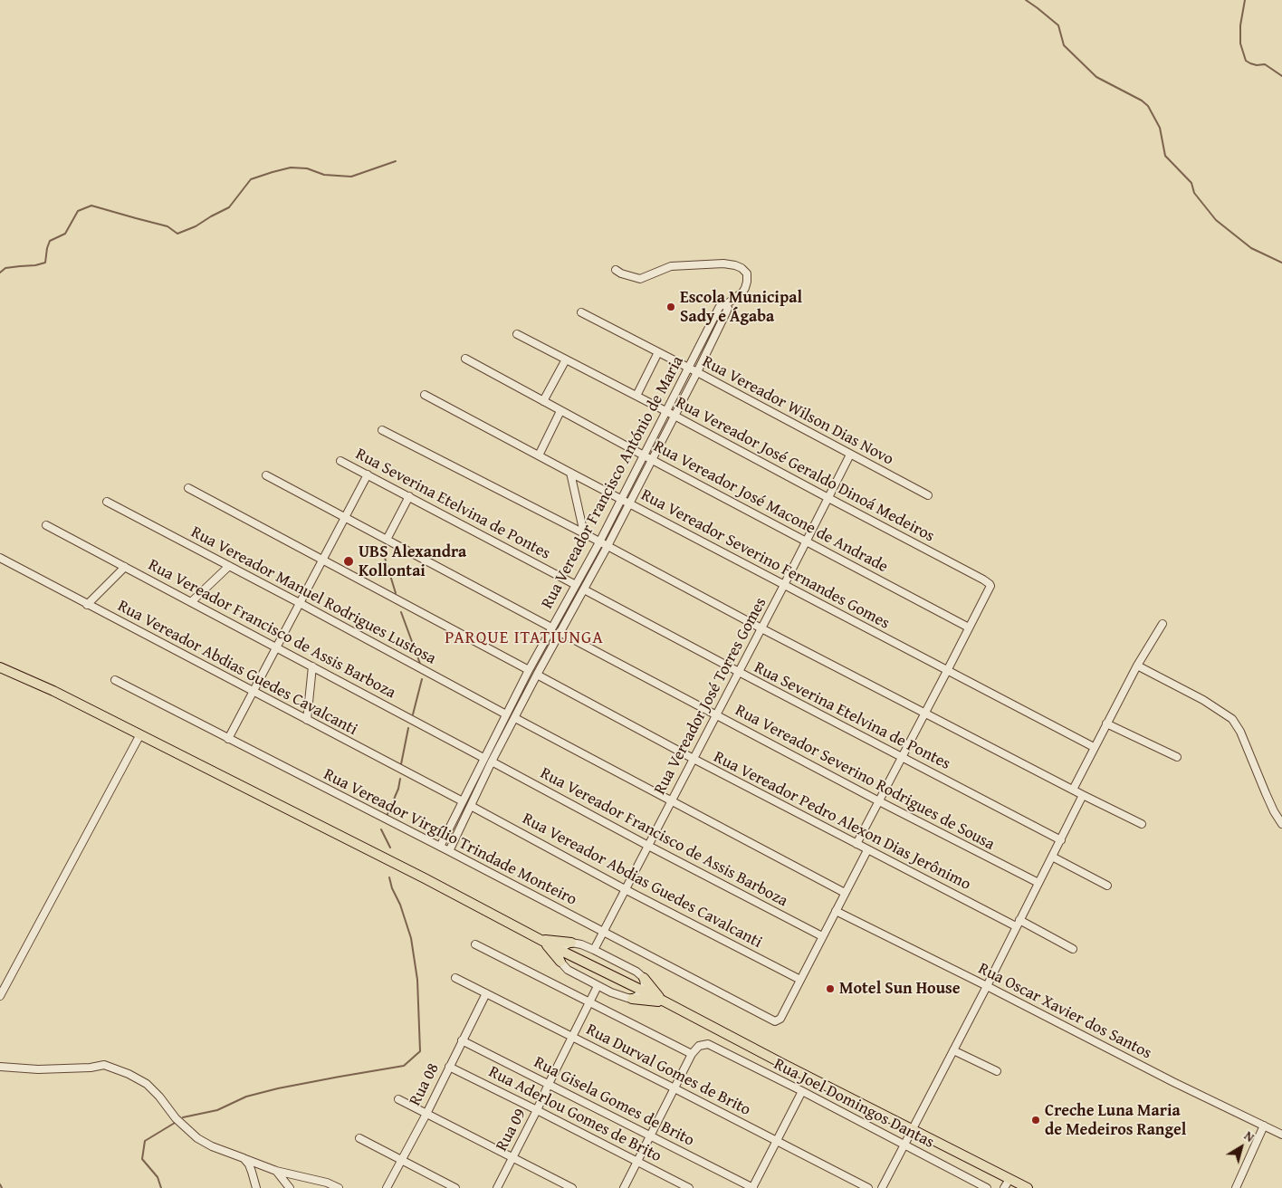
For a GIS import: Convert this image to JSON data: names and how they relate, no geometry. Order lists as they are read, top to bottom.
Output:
{
  "streets": {
    "street": [
      "Rua Vereador Wilson Dias Novo",
      "Rua Vereador José Geraldo Dinoá Medeiros",
      "Rua Vereador Francisco António de Maria",
      "Rua Severina Etelvina de Pontes",
      "Rua Vereador José Macone de Andrade",
      "Rua Vereador Severino Fernandes Gomes",
      "Rua Vereador Manuel Rodrigues Lustosa",
      "Rua Vereador Francisco de Assis Barboza",
      "Rua Vereador Abdias Guedes Cavalcanti",
      "Rua Vereador José Torres Gomes",
      "Rua Vereador Severino Rodrigues de Sousa",
      "Rua Vereador Pedro Alexon Dias Jerônimo",
      "Rua Vereador Virgílio Trindade Monteiro",
      "Rua Oscar Xavier dos Santos",
      "Rua Durval Gomes de Brito",
      "Rua 08",
      "Rua Gisela Gomes de Brito",
      "Rua Joel Domingos Dantas",
      "Rua Aderlou Gomes de Brito",
      "Rua 09"
    ]
  },
  "crossings": [
    ["Rua Vereador Wilson Dias Novo", "Rua Vereador Francisco António de Maria"],
    ["Rua Vereador Wilson Dias Novo", "Rua Vereador José Torres Gomes"],
    ["Rua Vereador José Geraldo Dinoá Medeiros", "Rua Vereador Francisco António de Maria"],
    ["Rua Vereador José Geraldo Dinoá Medeiros", "Rua Vereador José Macone de Andrade"],
    ["Rua Vereador José Geraldo Dinoá Medeiros", "Rua Vereador José Torres Gomes"],
    ["Rua Vereador Francisco António de Maria", "Rua Severina Etelvina de Pontes"],
    ["Rua Vereador Francisco António de Maria", "Rua Vereador José Macone de Andrade"],
    ["Rua Vereador Francisco António de Maria", "Rua Vereador Severino Fernandes Gomes"],
    ["Rua Vereador Francisco António de Maria", "Rua Vereador Manuel Rodrigues Lustosa"],
    ["Rua Vereador Francisco António de Maria", "Rua Vereador Francisco de Assis Barboza"],
    ["Rua Vereador Francisco António de Maria", "Rua Vereador Abdias Guedes Cavalcanti"],
    ["Rua Vereador Francisco António de Maria", "Rua Vereador Virgílio Trindade Monteiro"],
    ["Rua Severina Etelvina de Pontes", "Rua Vereador José Torres Gomes"],
    ["Rua Vereador José Macone de Andrade", "Rua Vereador José Torres Gomes"],
    ["Rua Vereador Severino Fernandes Gomes", "Rua Vereador José Torres Gomes"],
    ["Rua Vereador Francisco de Assis Barboza", "Rua Vereador José Torres Gomes"],
    ["Rua Vereador Abdias Guedes Cavalcanti", "Rua Vereador José Torres Gomes"],
    ["Rua Vereador Abdias Guedes Cavalcanti", "Rua Vereador Virgílio Trindade Monteiro"],
    ["Rua Vereador José Torres Gomes", "Rua Vereador Severino Rodrigues de Sousa"],
    ["Rua Vereador José Torres Gomes", "Rua Vereador Pedro Alexon Dias Jerônimo"],
    ["Rua Vereador José Torres Gomes", "Rua Vereador Virgílio Trindade Monteiro"],
    ["Rua Durval Gomes de Brito", "Rua 08"],
    ["Rua Durval Gomes de Brito", "Rua 09"],
    ["Rua 08", "Rua Gisela Gomes de Brito"],
    ["Rua 08", "Rua Aderlou Gomes de Brito"],
    ["Rua Gisela Gomes de Brito", "Rua 09"],
    ["Rua Aderlou Gomes de Brito", "Rua 09"]
  ],
  "districts": ["PARQUE ITATIUNGA"],
  "places": [
    "Escola Municipal Sady e Ágaba",
    "UBS Alexandra Kollontai",
    "Motel Sun House",
    "Creche Luna Maria de Medeiros Rangel"
  ],
  "north": "top right"
}
